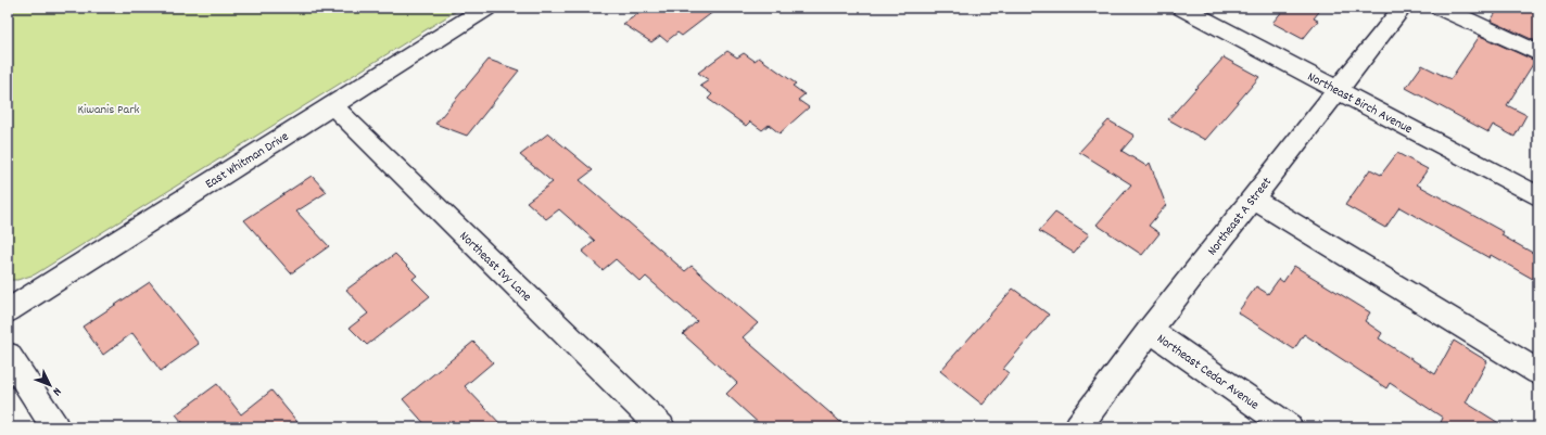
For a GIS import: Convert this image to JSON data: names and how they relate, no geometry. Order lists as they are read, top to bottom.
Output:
{
  "streets": {
    "street": [
      "Northeast Birch Avenue",
      "East Whitman Drive",
      "Northeast A Street",
      "Northeast Ivy Lane",
      "Northeast Cedar Avenue"
    ]
  },
  "crossings": [
    ["Northeast Birch Avenue", "Northeast A Street"],
    ["East Whitman Drive", "Northeast Ivy Lane"],
    ["Northeast A Street", "Northeast Cedar Avenue"]
  ],
  "parks": ["Kiwanis Park"],
  "north": "bottom right"
}
